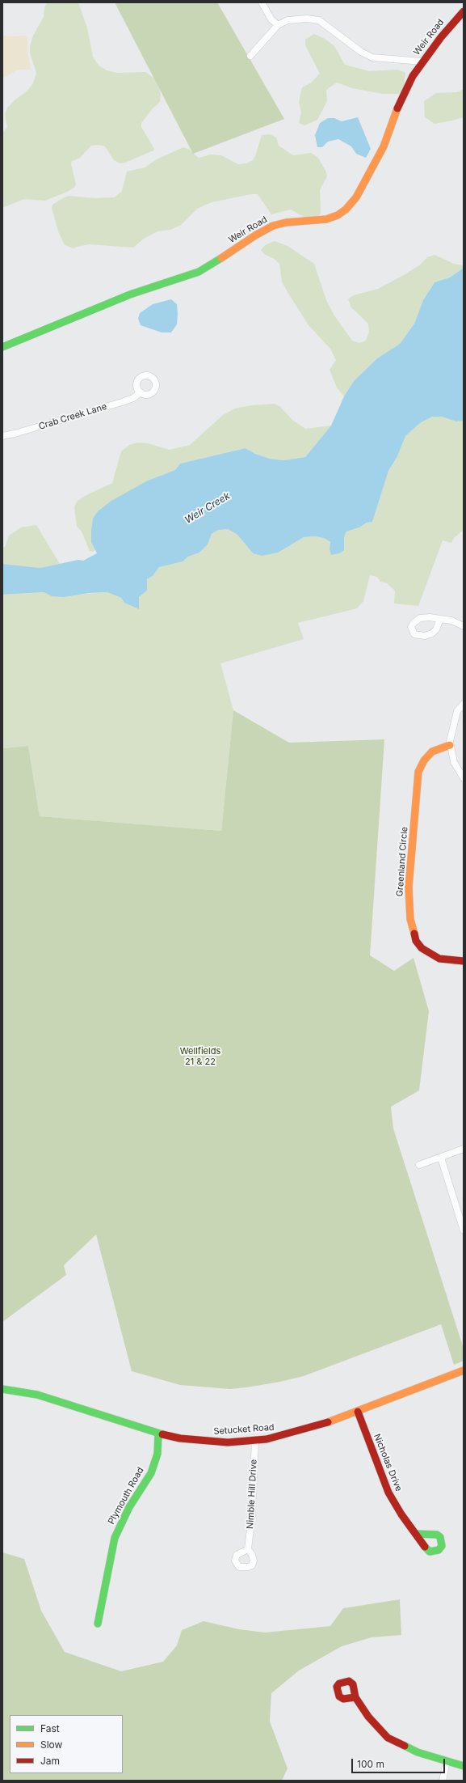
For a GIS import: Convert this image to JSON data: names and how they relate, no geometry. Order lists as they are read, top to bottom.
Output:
{
  "streets": {
    "street": [
      "Weir Road",
      "Crab Creek Lane",
      "Greenland Circle",
      "Setucket Road",
      "Nicholas Drive",
      "Nimble Hill Drive",
      "Plymouth Road"
    ]
  },
  "crossings": [
    ["Setucket Road", "Nicholas Drive"],
    ["Setucket Road", "Nimble Hill Drive"],
    ["Setucket Road", "Plymouth Road"]
  ],
  "water": ["Weir Creek"],
  "parks": ["Wellfields 21 & 22"],
  "legend": ["Fast", "Slow", "Jam"],
  "scale_bar": "100 m"
}
